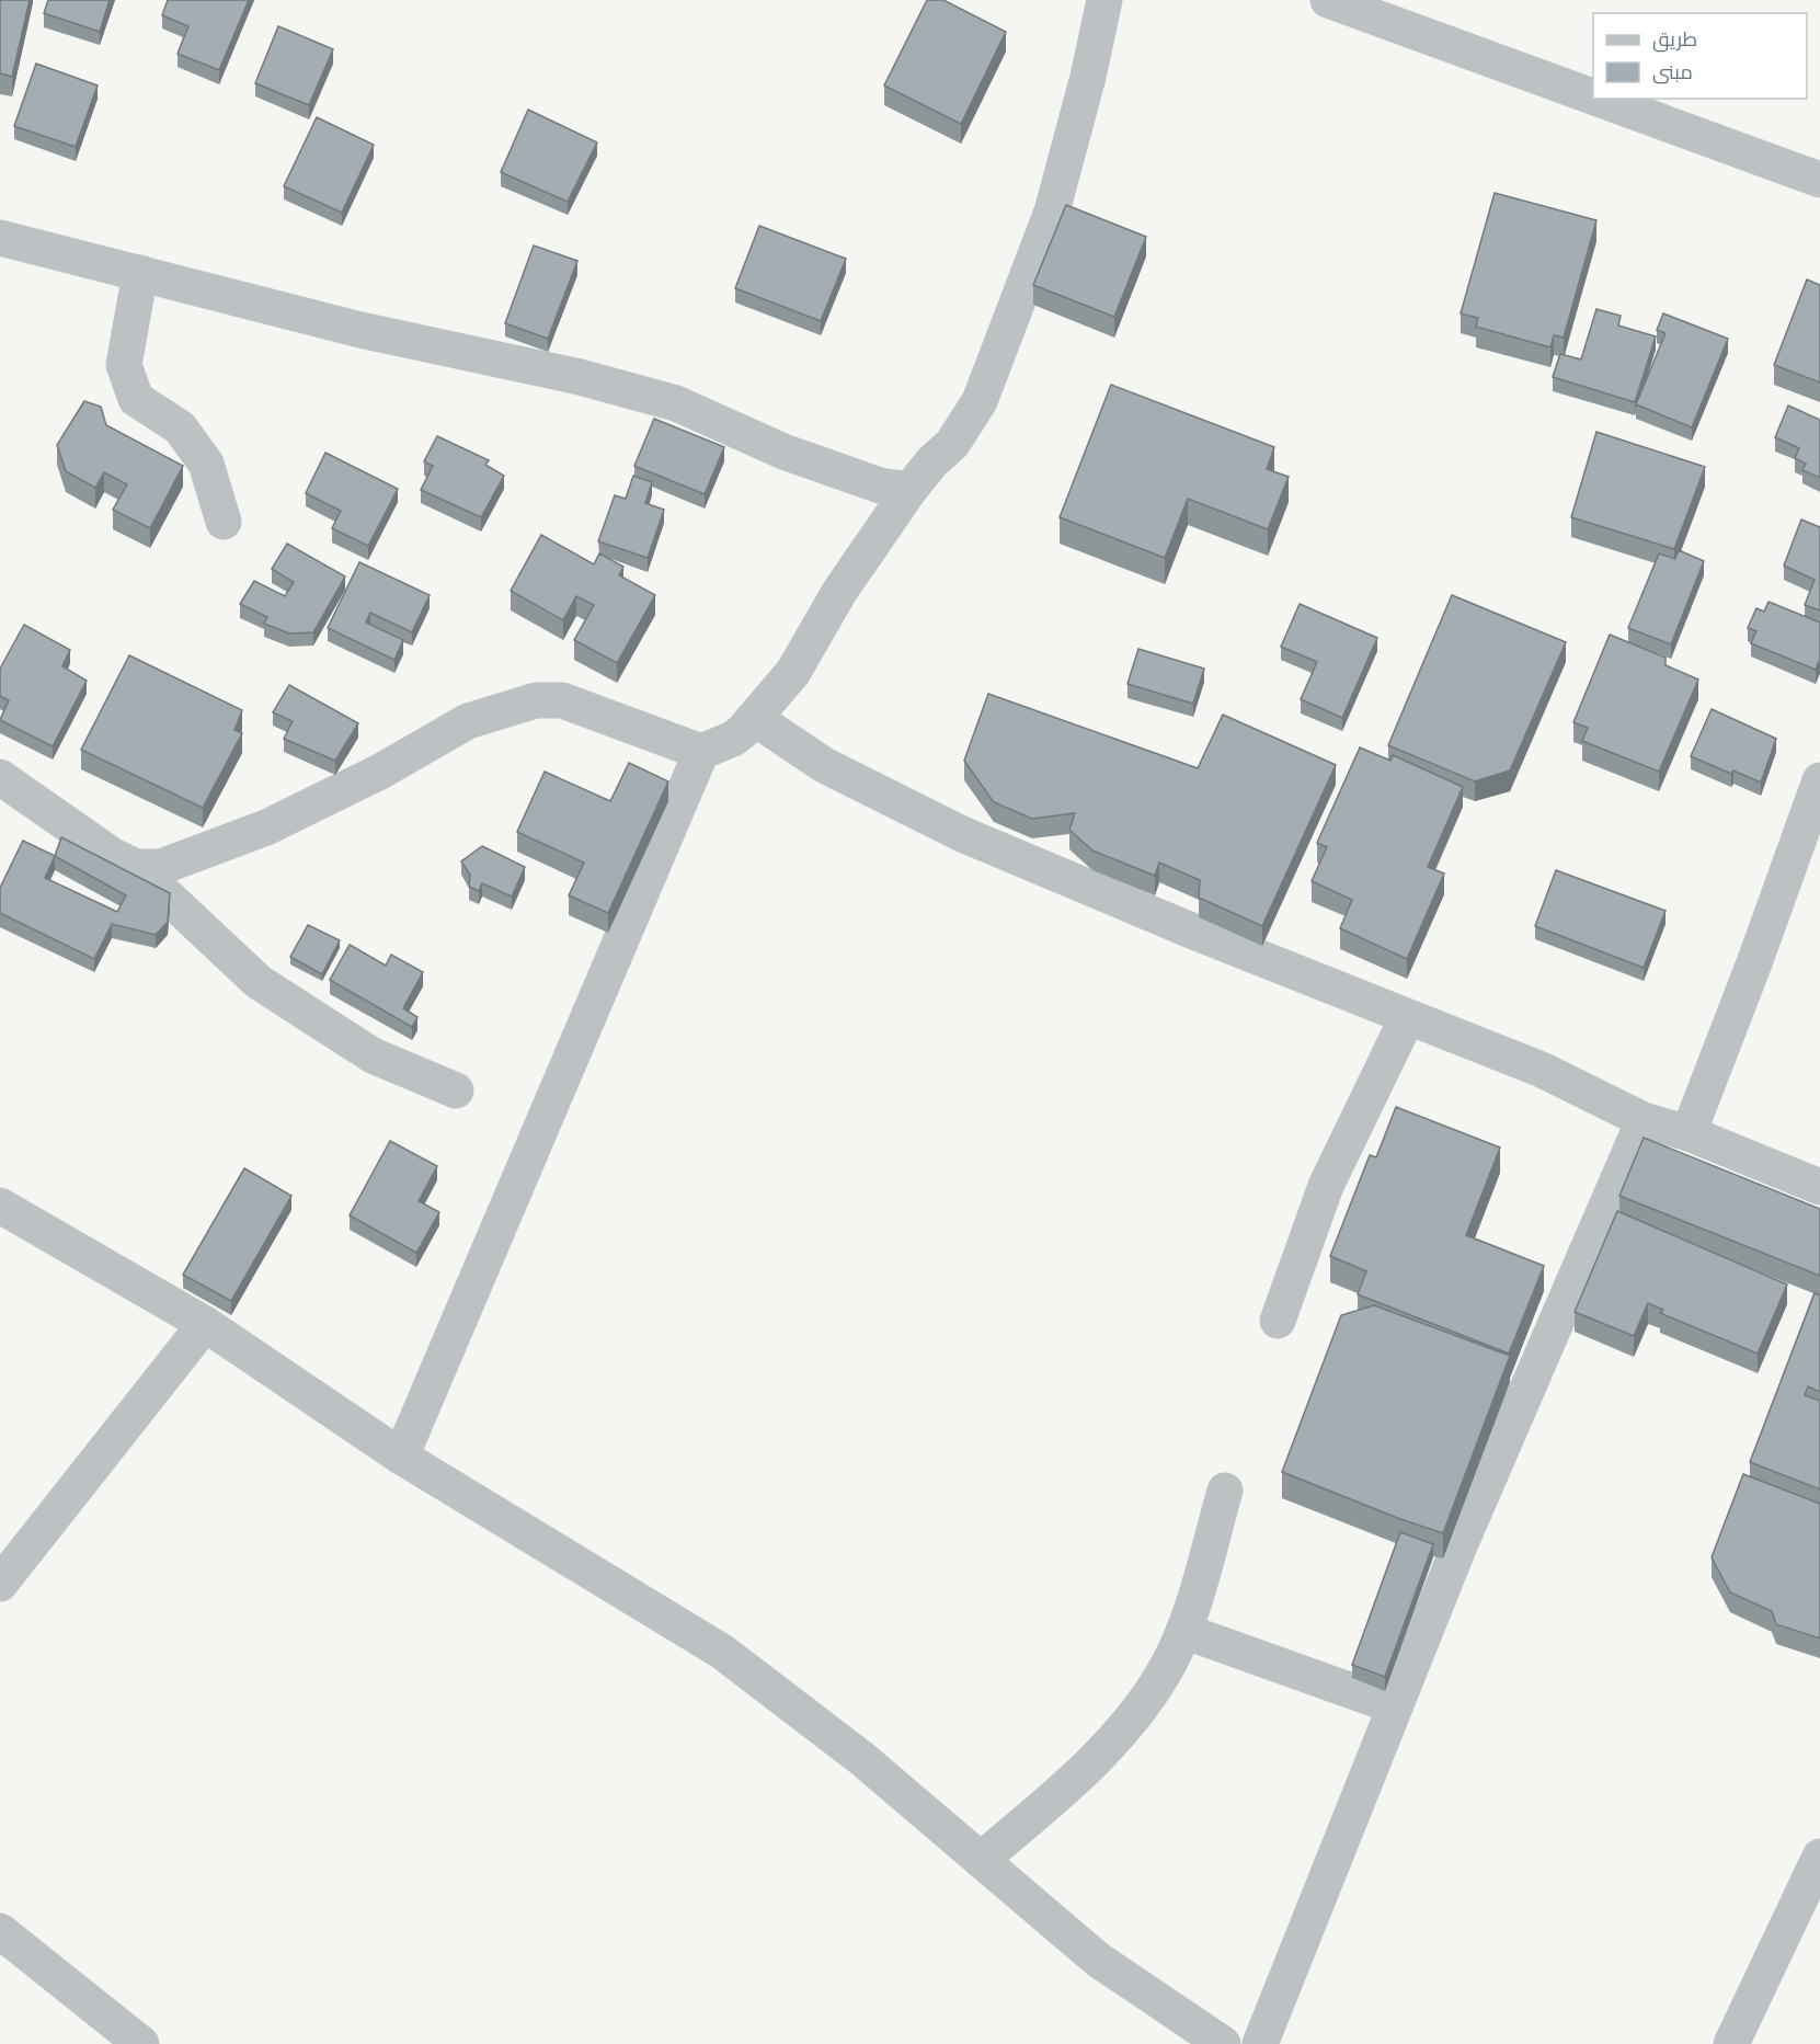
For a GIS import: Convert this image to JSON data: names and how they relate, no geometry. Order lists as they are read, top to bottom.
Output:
{
  "legend": ["طريق", "مبنى"]
}
